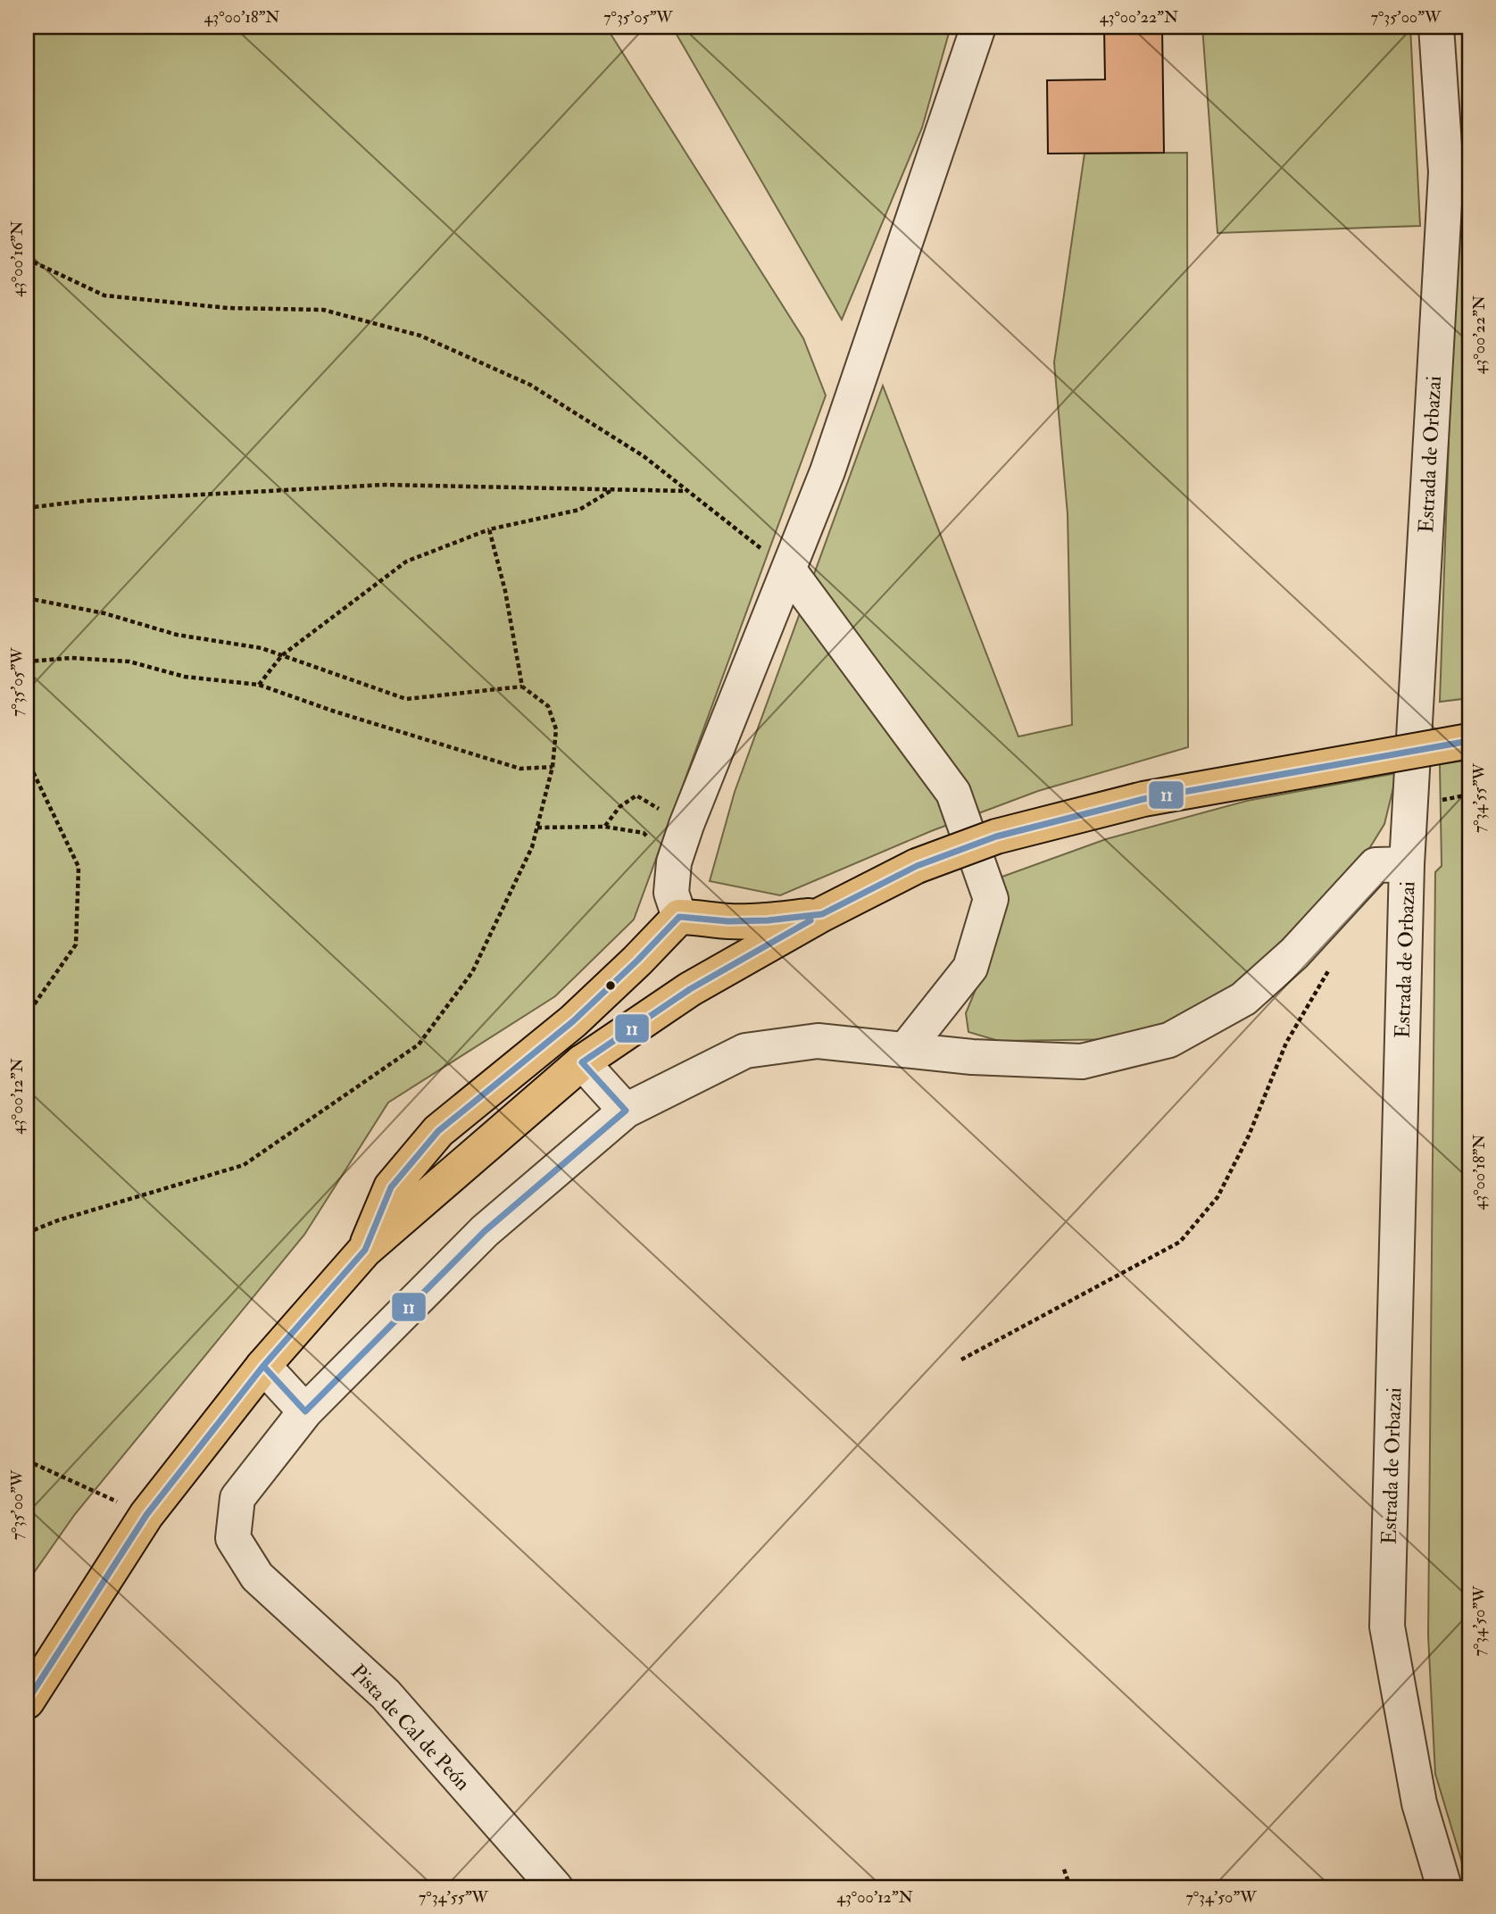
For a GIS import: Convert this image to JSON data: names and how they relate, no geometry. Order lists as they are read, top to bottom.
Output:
{
  "streets": {
    "street": ["Estrada de Orbazai", "Pista de Cal de Peón"]
  },
  "crossings": [
    ["Estrada de Orbazai", "Pista de Cal de Peón"]
  ],
  "lines": ["transit line 11"],
  "coordinates": [
    "43°00'18\"N",
    "7°35'05\"W",
    "43°00'22\"N",
    "7°35'00\"W",
    "43°00'16\"N",
    "7°34'55\"W",
    "43°00'12\"N",
    "7°34'50\"W"
  ]
}
